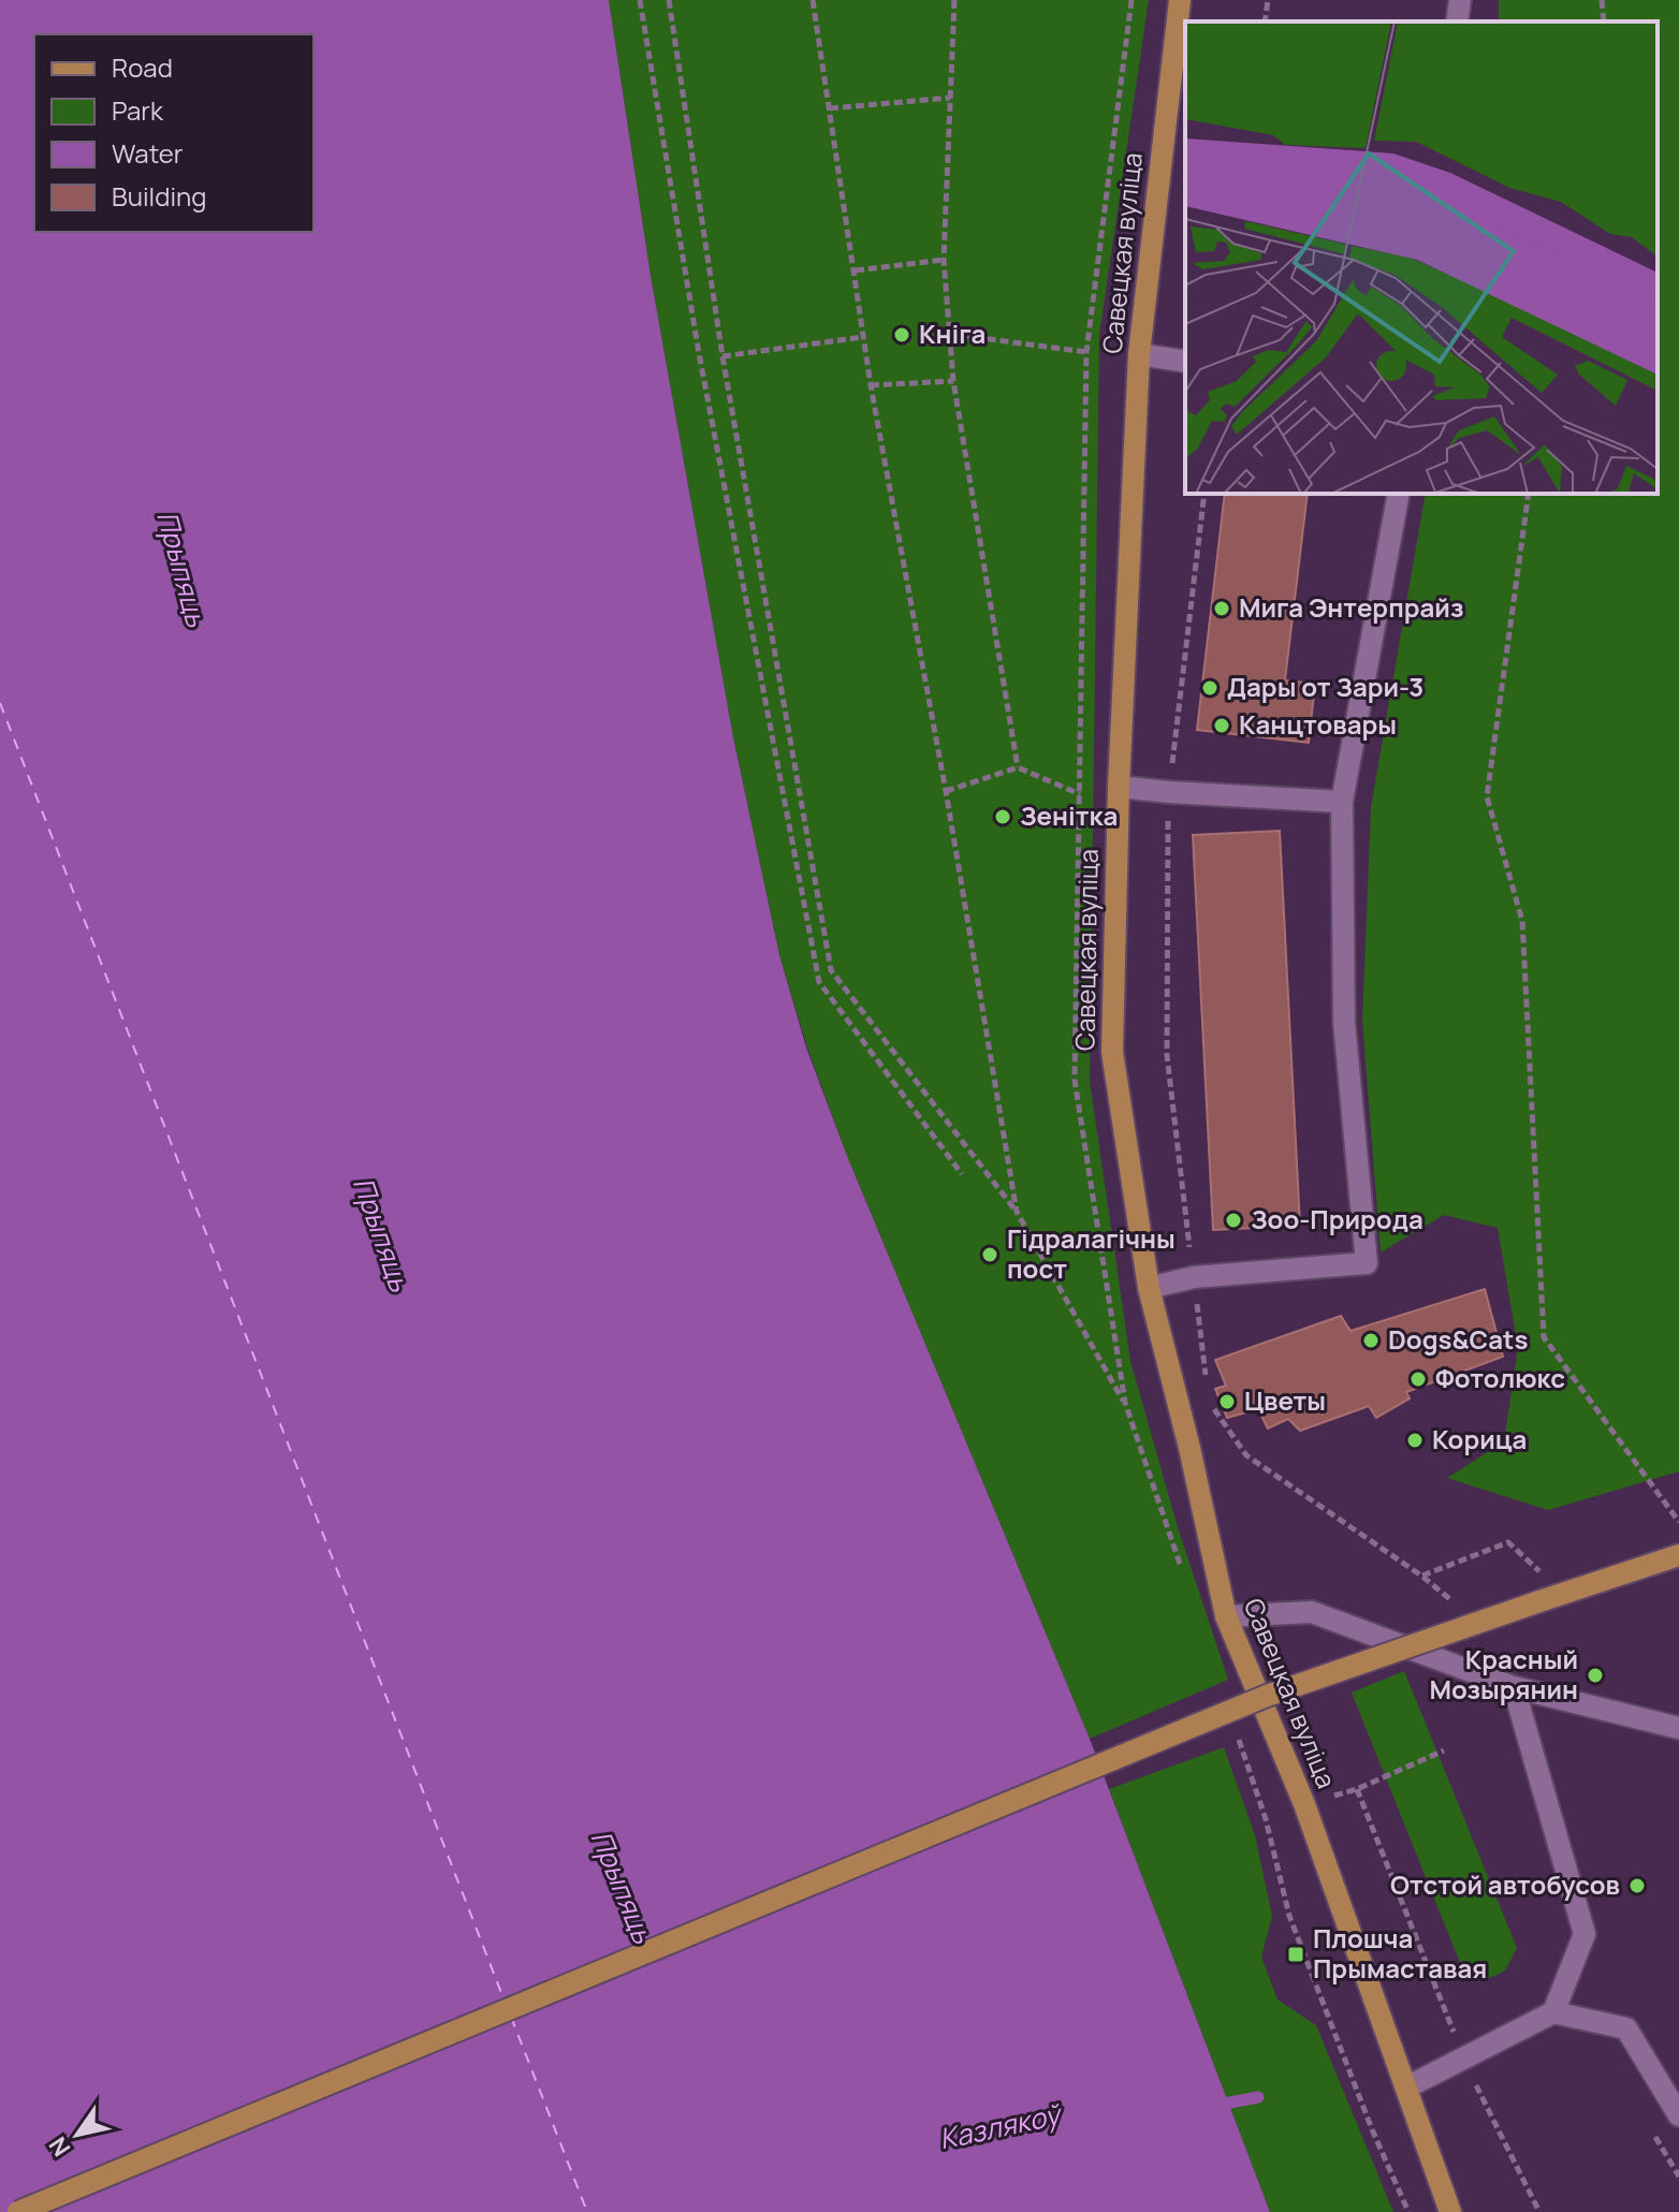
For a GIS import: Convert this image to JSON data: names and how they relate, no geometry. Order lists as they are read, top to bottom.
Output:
{
  "streets": {
    "main road": ["Савецкая вуліца"]
  },
  "water": ["Прыпяць", "Казлякоў"],
  "places": {
    "other": [
      "Кніга",
      "Мига Энтерпрайз",
      "Дары от Зари-3",
      "Канцтовары",
      "Зенітка",
      "Зоо-Природа",
      "Гідралагічны пост",
      "Dogs&Cats",
      "Фотолюкс",
      "Цветы",
      "Корица",
      "Красный Мозырянин",
      "Отстой автобусов"
    ],
    "transit": ["Плошча Прымаставая"]
  },
  "legend": [
    "Road",
    "Park",
    "Water",
    "Building"
  ],
  "north": "bottom left"
}
